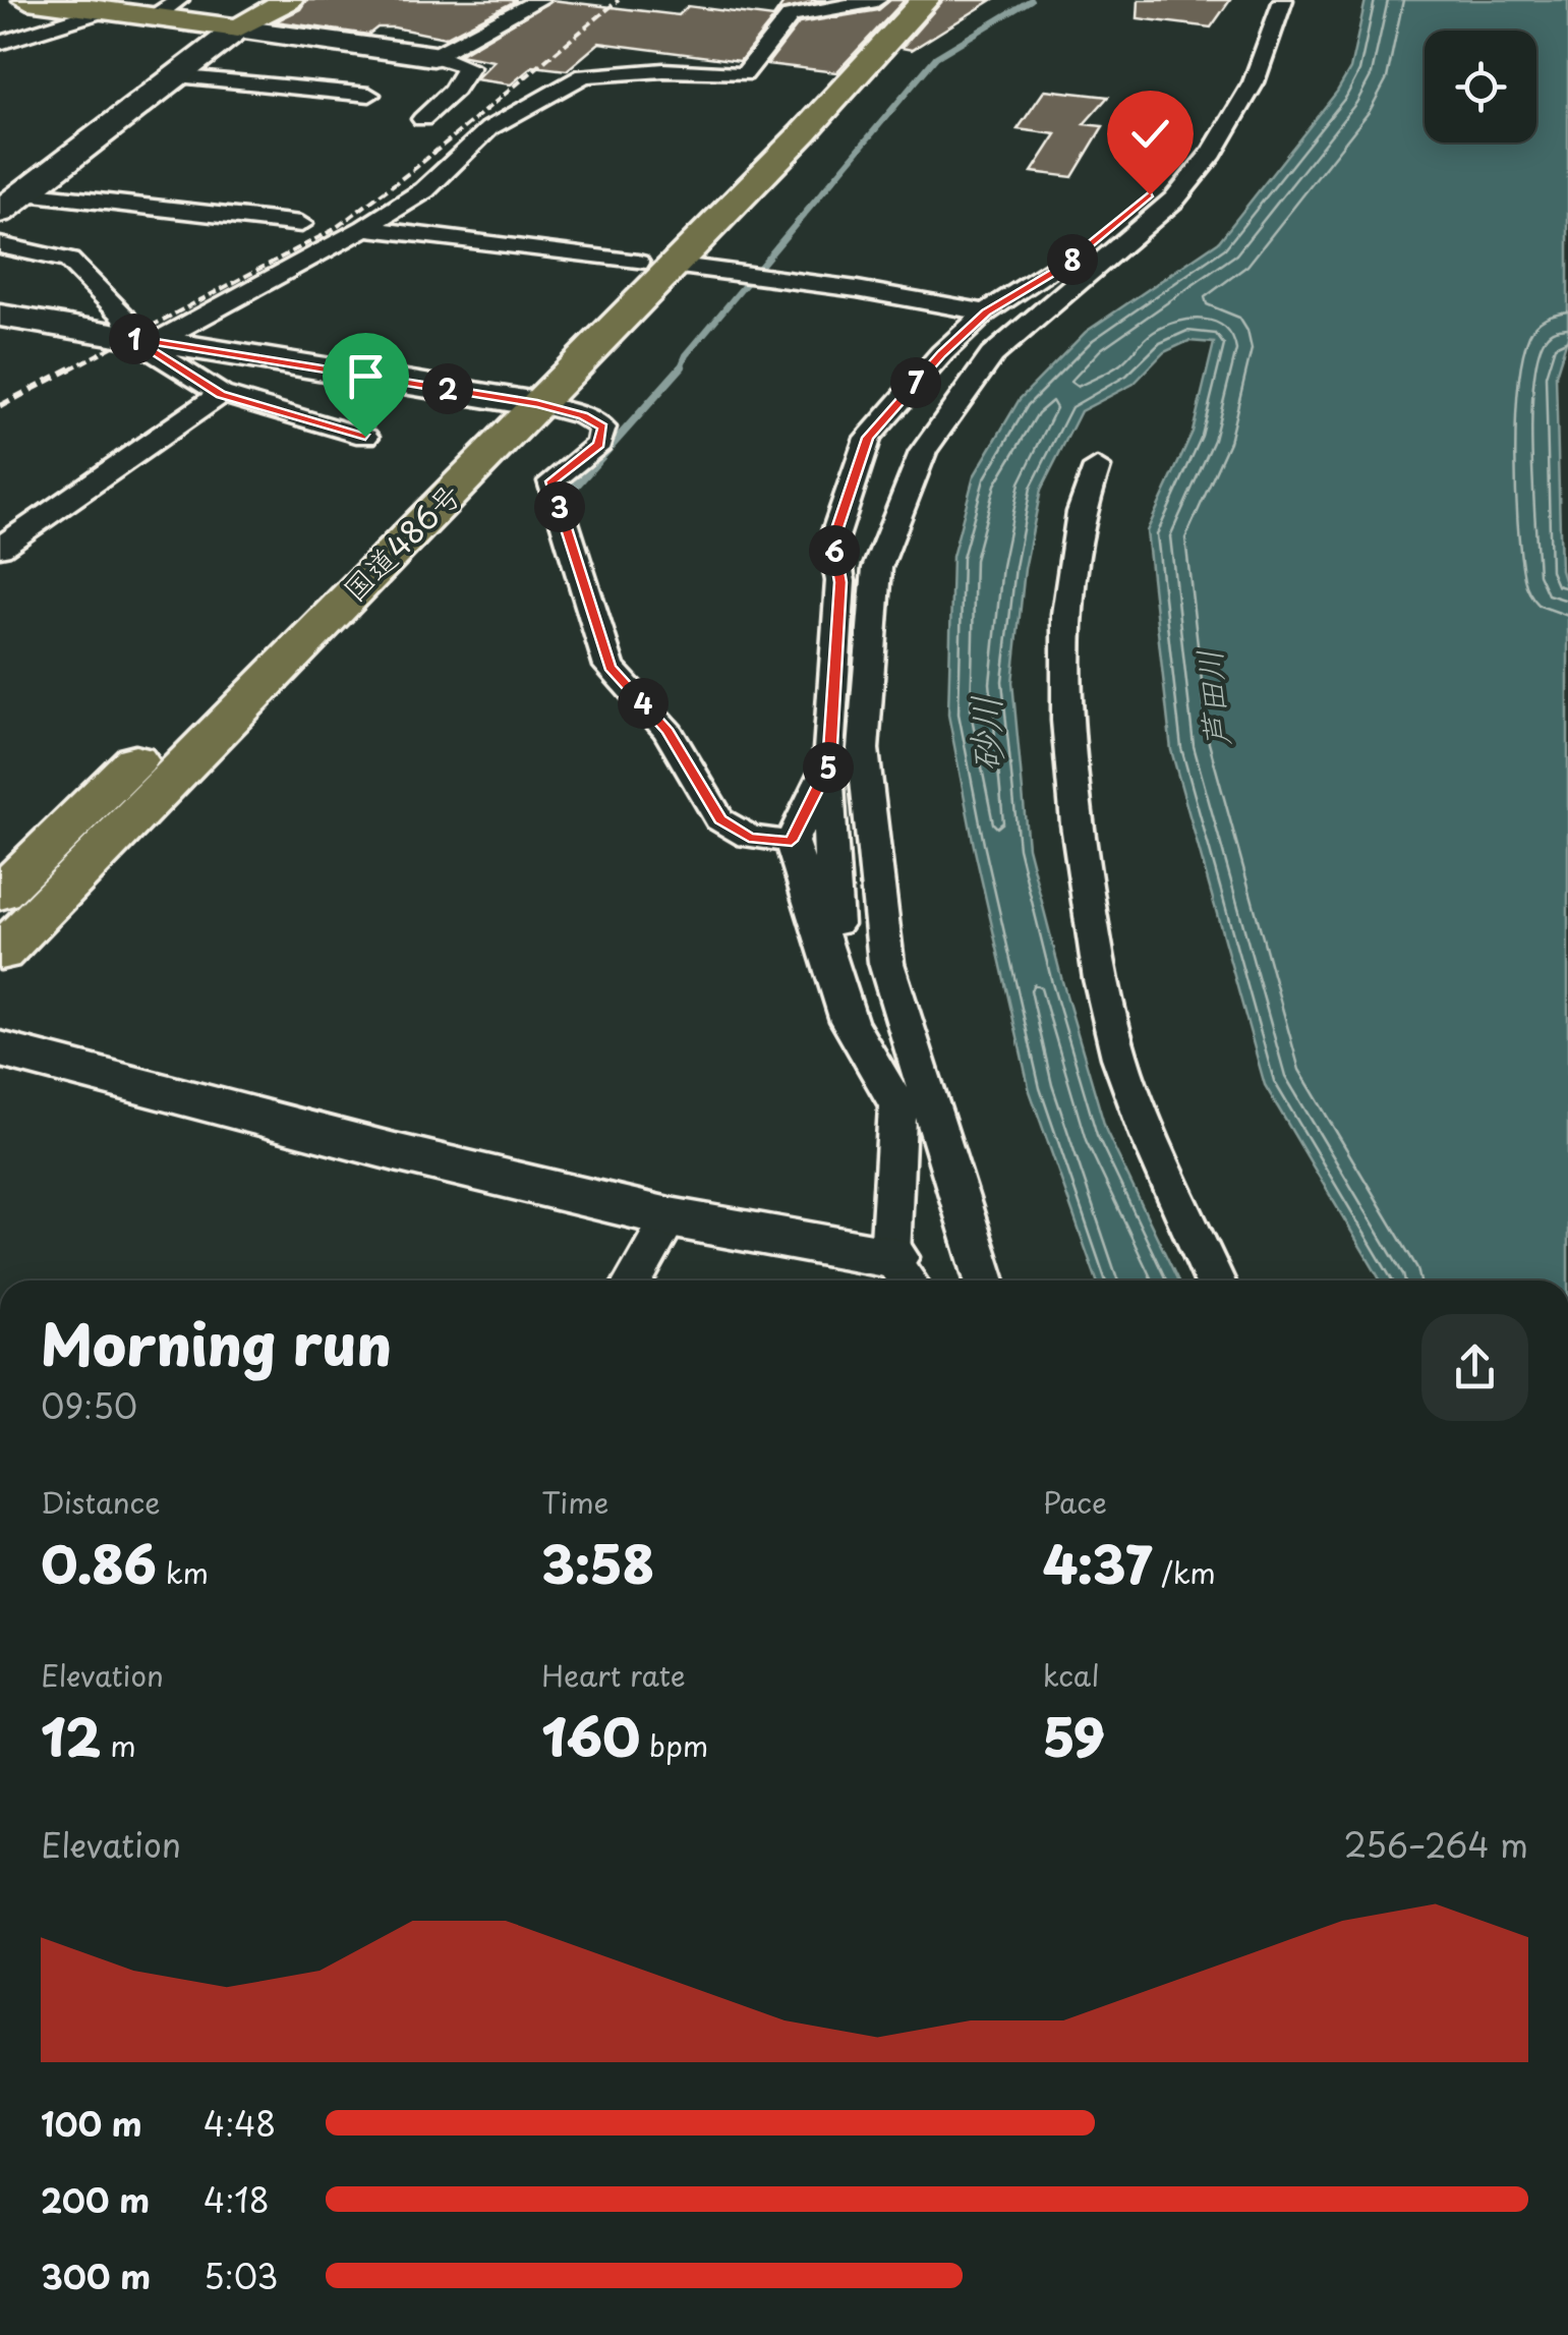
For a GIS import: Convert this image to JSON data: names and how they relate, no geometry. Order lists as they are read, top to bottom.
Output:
{
  "streets": {
    "main road": ["国道486号"]
  },
  "water": ["芦田川", "砂川"],
  "page": {
    "pins": [
      "8",
      "1",
      "7",
      "2",
      "3",
      "6",
      "4",
      "5"
    ],
    "heading": ["Morning run", "09:50"],
    "stats": [
      ["Distance", "0.86 km"],
      ["Time", "3:58"],
      ["Pace", "4:37 /km"],
      ["Elevation", "12 m"],
      ["Heart rate", "160 bpm"],
      ["kcal", "59"]
    ],
    "chart": ["Elevation", "256–264 m"],
    "list": [
      {
        "name": "100 m",
        "note": "4:48"
      },
      {
        "name": "200 m",
        "note": "4:18"
      },
      {
        "name": "300 m",
        "note": "5:03"
      }
    ]
  }
}
